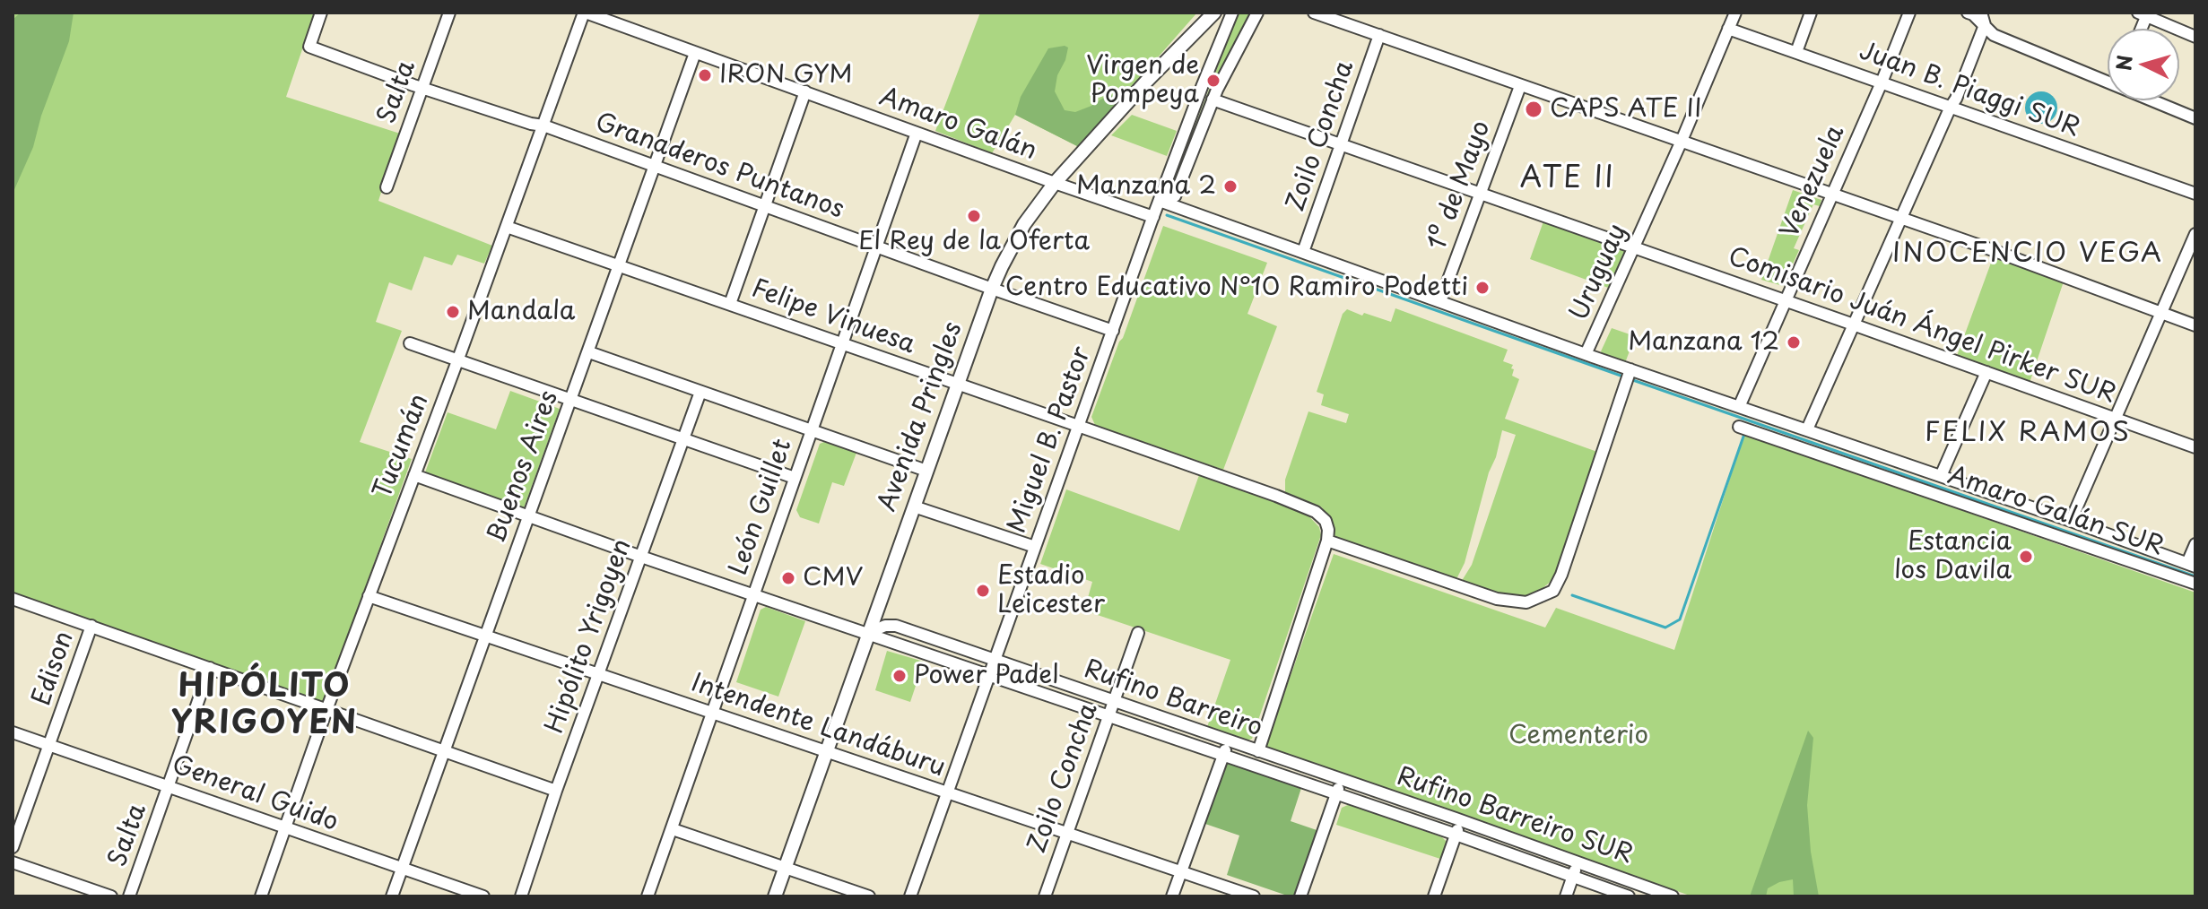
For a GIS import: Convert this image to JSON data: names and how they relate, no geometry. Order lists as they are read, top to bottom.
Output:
{
  "streets": {
    "main road": ["Avenida Pringles"],
    "street": [
      "Juan B. Piaggi SUR",
      "Salta",
      "Amaro Galán",
      "Zoilo Concha",
      "Granaderos Puntanos",
      "Venezuela",
      "1º de Mayo",
      "Uruguay",
      "Felipe Vinuesa",
      "Comisario Juán Ángel Pirker SUR",
      "Miguel B. Pastor",
      "Tucumán",
      "Buenos Aires",
      "León Guillet",
      "Amaro Galán SUR",
      "Hipólito Yrigoyen",
      "Edison",
      "Rufino Barreiro",
      "Intendente Landáburu",
      "General Guido",
      "Rufino Barreiro SUR"
    ]
  },
  "crossings": [
    ["Juan B. Piaggi SUR", "Venezuela"],
    ["Juan B. Piaggi SUR", "Uruguay"],
    ["Salta", "Granaderos Puntanos"],
    ["Salta", "General Guido"],
    ["Amaro Galán", "Avenida Pringles"],
    ["Amaro Galán", "Miguel B. Pastor"],
    ["Amaro Galán", "Tucumán"],
    ["Amaro Galán", "Buenos Aires"],
    ["Amaro Galán", "León Guillet"],
    ["Zoilo Concha", "Comisario Juán Ángel Pirker SUR"],
    ["Zoilo Concha", "Rufino Barreiro"],
    ["Zoilo Concha", "Intendente Landáburu"],
    ["Granaderos Puntanos", "Avenida Pringles"],
    ["Granaderos Puntanos", "Miguel B. Pastor"],
    ["Granaderos Puntanos", "Tucumán"],
    ["Granaderos Puntanos", "Buenos Aires"],
    ["Granaderos Puntanos", "León Guillet"],
    ["Venezuela", "Comisario Juán Ángel Pirker SUR"],
    ["1º de Mayo", "Comisario Juán Ángel Pirker SUR"],
    ["Uruguay", "Comisario Juán Ángel Pirker SUR"],
    ["Felipe Vinuesa", "Avenida Pringles"],
    ["Felipe Vinuesa", "Miguel B. Pastor"],
    ["Felipe Vinuesa", "Tucumán"],
    ["Felipe Vinuesa", "Buenos Aires"],
    ["Felipe Vinuesa", "León Guillet"],
    ["Comisario Juán Ángel Pirker SUR", "Miguel B. Pastor"],
    ["Avenida Pringles", "Rufino Barreiro"],
    ["Avenida Pringles", "Intendente Landáburu"],
    ["Miguel B. Pastor", "Rufino Barreiro"],
    ["Miguel B. Pastor", "Intendente Landáburu"],
    ["Tucumán", "Rufino Barreiro"],
    ["Tucumán", "Intendente Landáburu"],
    ["Tucumán", "General Guido"],
    ["Buenos Aires", "Rufino Barreiro"],
    ["Buenos Aires", "Intendente Landáburu"],
    ["Buenos Aires", "General Guido"],
    ["León Guillet", "Rufino Barreiro"],
    ["León Guillet", "Intendente Landáburu"],
    ["Hipólito Yrigoyen", "Rufino Barreiro"],
    ["Hipólito Yrigoyen", "Intendente Landáburu"],
    ["Edison", "General Guido"],
    ["Rufino Barreiro", "Rufino Barreiro SUR"]
  ],
  "districts": [
    "ATE II",
    "INOCENCIO VEGA",
    "FELIX RAMOS",
    "HIPÓLITO YRIGOYEN"
  ],
  "parks": ["Cementerio"],
  "places": [
    "IRON GYM",
    "Virgen de Pompeya",
    "CAPS ATE II",
    "Manzana 2",
    "El Rey de la Oferta",
    "Centro Educativo N°10 Ramiro Podetti",
    "Mandala",
    "Manzana 12",
    "Estancia los Davila",
    "CMV",
    "Estadio Leicester",
    "Power Padel"
  ],
  "north": "left"
}
